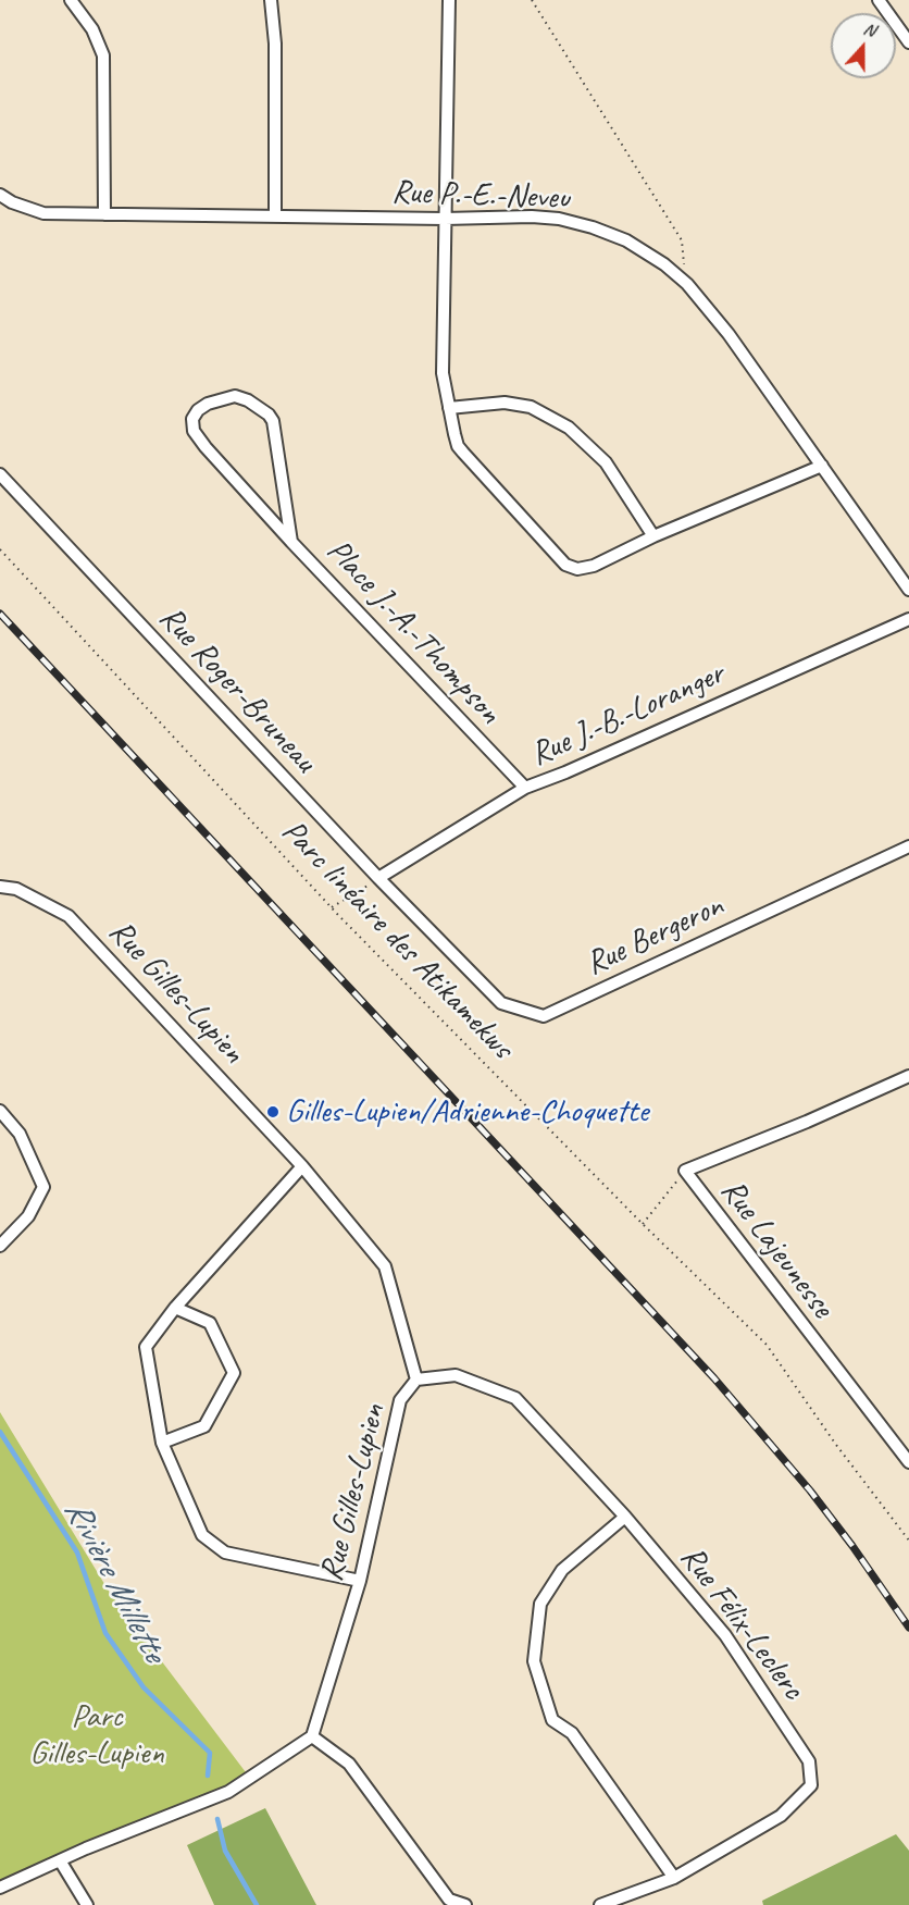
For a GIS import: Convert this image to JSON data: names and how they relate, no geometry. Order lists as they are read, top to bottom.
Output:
{
  "streets": {
    "street": [
      "Rue P.-E.-Neveu",
      "Place J.-A.-Thompson",
      "Rue Roger-Bruneau",
      "Rue J.-B.-Loranger",
      "Rue Bergeron",
      "Rue Gilles-Lupien",
      "Rue Lajeunesse",
      "Rue Félix-Leclerc"
    ],
    "path": ["Parc linéaire des Atikamekws"]
  },
  "crossings": [
    ["Place J.-A.-Thompson", "Rue J.-B.-Loranger"],
    ["Rue Roger-Bruneau", "Rue J.-B.-Loranger"],
    ["Rue Roger-Bruneau", "Rue Bergeron"],
    ["Rue Gilles-Lupien", "Rue Félix-Leclerc"]
  ],
  "water": ["Rivière Millette"],
  "parks": ["Parc Gilles-Lupien"],
  "places": ["Gilles-Lupien/Adrienne-Choquette"],
  "north": "top"
}
